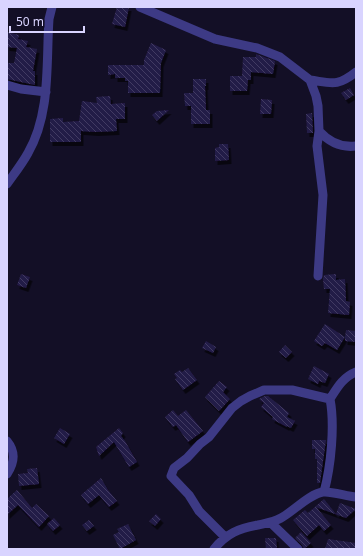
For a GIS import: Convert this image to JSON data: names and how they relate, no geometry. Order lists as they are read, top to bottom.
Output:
{
  "scale_bar": "50 m"
}
